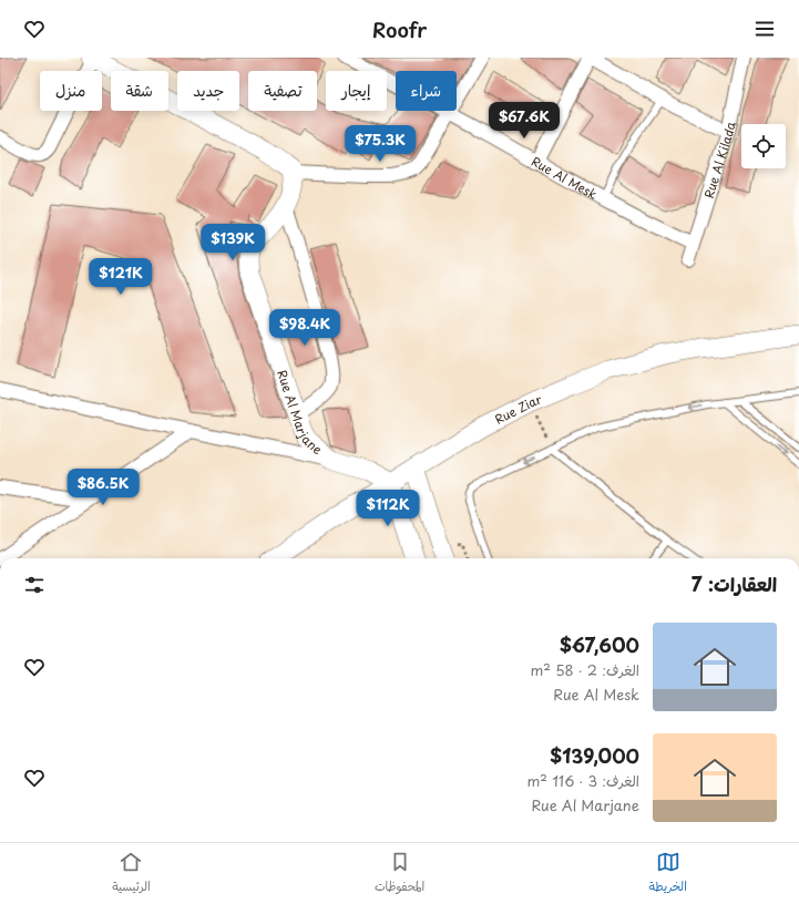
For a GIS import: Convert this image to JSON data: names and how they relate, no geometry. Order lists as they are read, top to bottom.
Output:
{
  "streets": {
    "main road": ["Rue Ziar", "Rue Al Marjane"],
    "street": ["Rue Al Kilada", "Rue Al Mesk"]
  },
  "crossings": [
    ["Rue Al Kilada", "Rue Al Mesk"],
    ["Rue Ziar", "Rue Al Marjane"]
  ],
  "page": {
    "header": "Roofr",
    "chip": [
      "شراء",
      "إيجار",
      "تصفية",
      "جديد",
      "شقة",
      "منزل"
    ],
    "price": [
      "$67.6K",
      "$75.3K",
      "$139K",
      "$121K",
      "$98.4K",
      "$86.5K",
      "$112K"
    ],
    "heading": "العقارات: 7",
    "list": [
      {
        "name": "$67,600",
        "note": "الغرف: 2 · 58 m² · Rue Al Mesk"
      },
      {
        "name": "$139,000",
        "note": "الغرف: 3 · 116 m² · Rue Al Marjane"
      }
    ],
    "tabs": ["الخريطة", "المحفوظات", "الرئيسية"]
  }
}
